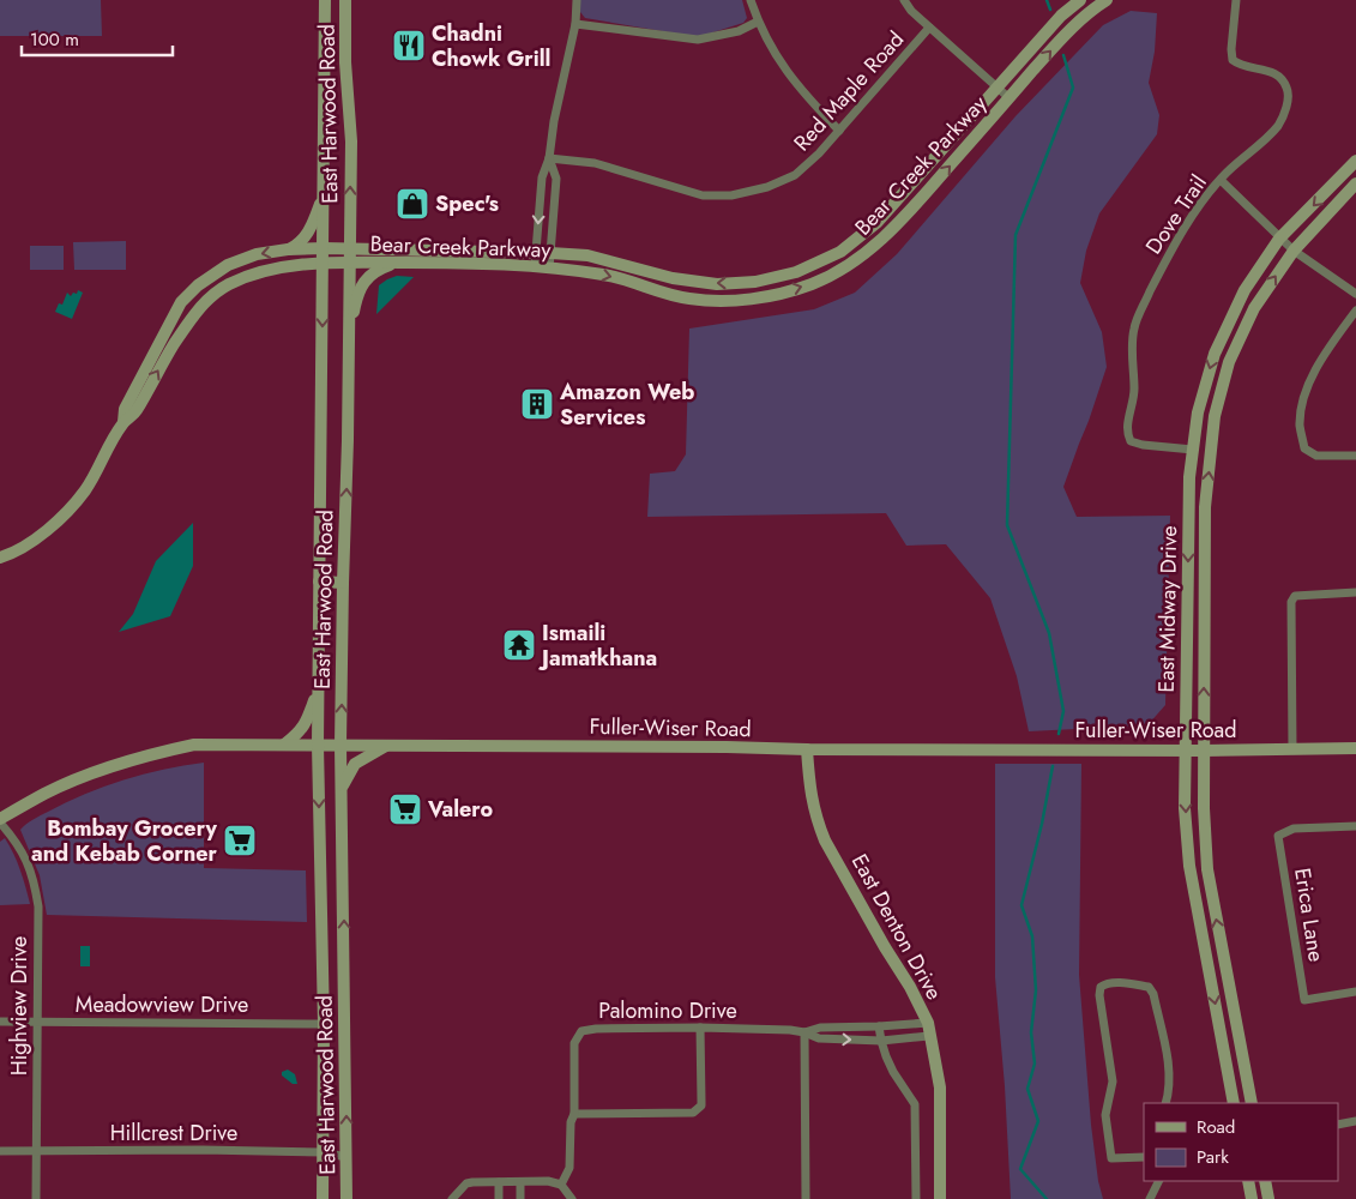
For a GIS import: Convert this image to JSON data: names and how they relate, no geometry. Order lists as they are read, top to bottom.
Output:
{
  "streets": {
    "main road": [
      "East Harwood Road",
      "Bear Creek Parkway",
      "East Midway Drive",
      "Fuller-Wiser Road",
      "East Denton Drive"
    ],
    "street": [
      "Red Maple Road",
      "Dove Trail",
      "Erica Lane",
      "Meadowview Drive",
      "Highview Drive",
      "Palomino Drive",
      "Hillcrest Drive"
    ]
  },
  "crossings": [
    ["East Harwood Road", "Bear Creek Parkway"],
    ["East Harwood Road", "Fuller-Wiser Road"],
    ["East Harwood Road", "Meadowview Drive"],
    ["East Harwood Road", "Hillcrest Drive"],
    ["Dove Trail", "East Midway Drive"],
    ["East Midway Drive", "Fuller-Wiser Road"],
    ["Fuller-Wiser Road", "East Denton Drive"],
    ["Fuller-Wiser Road", "Highview Drive"],
    ["East Denton Drive", "Palomino Drive"],
    ["Meadowview Drive", "Highview Drive"],
    ["Highview Drive", "Hillcrest Drive"]
  ],
  "places": {
    "restaurant": ["Chadni Chowk Grill"],
    "shop": ["Spec's"],
    "building": ["Amazon Web Services"],
    "temple": ["Ismaili Jamatkhana"],
    "supermarket": ["Valero", "Bombay Grocery and Kebab Corner"]
  },
  "legend": ["Road", "Park"],
  "scale_bar": "100 m"
}
